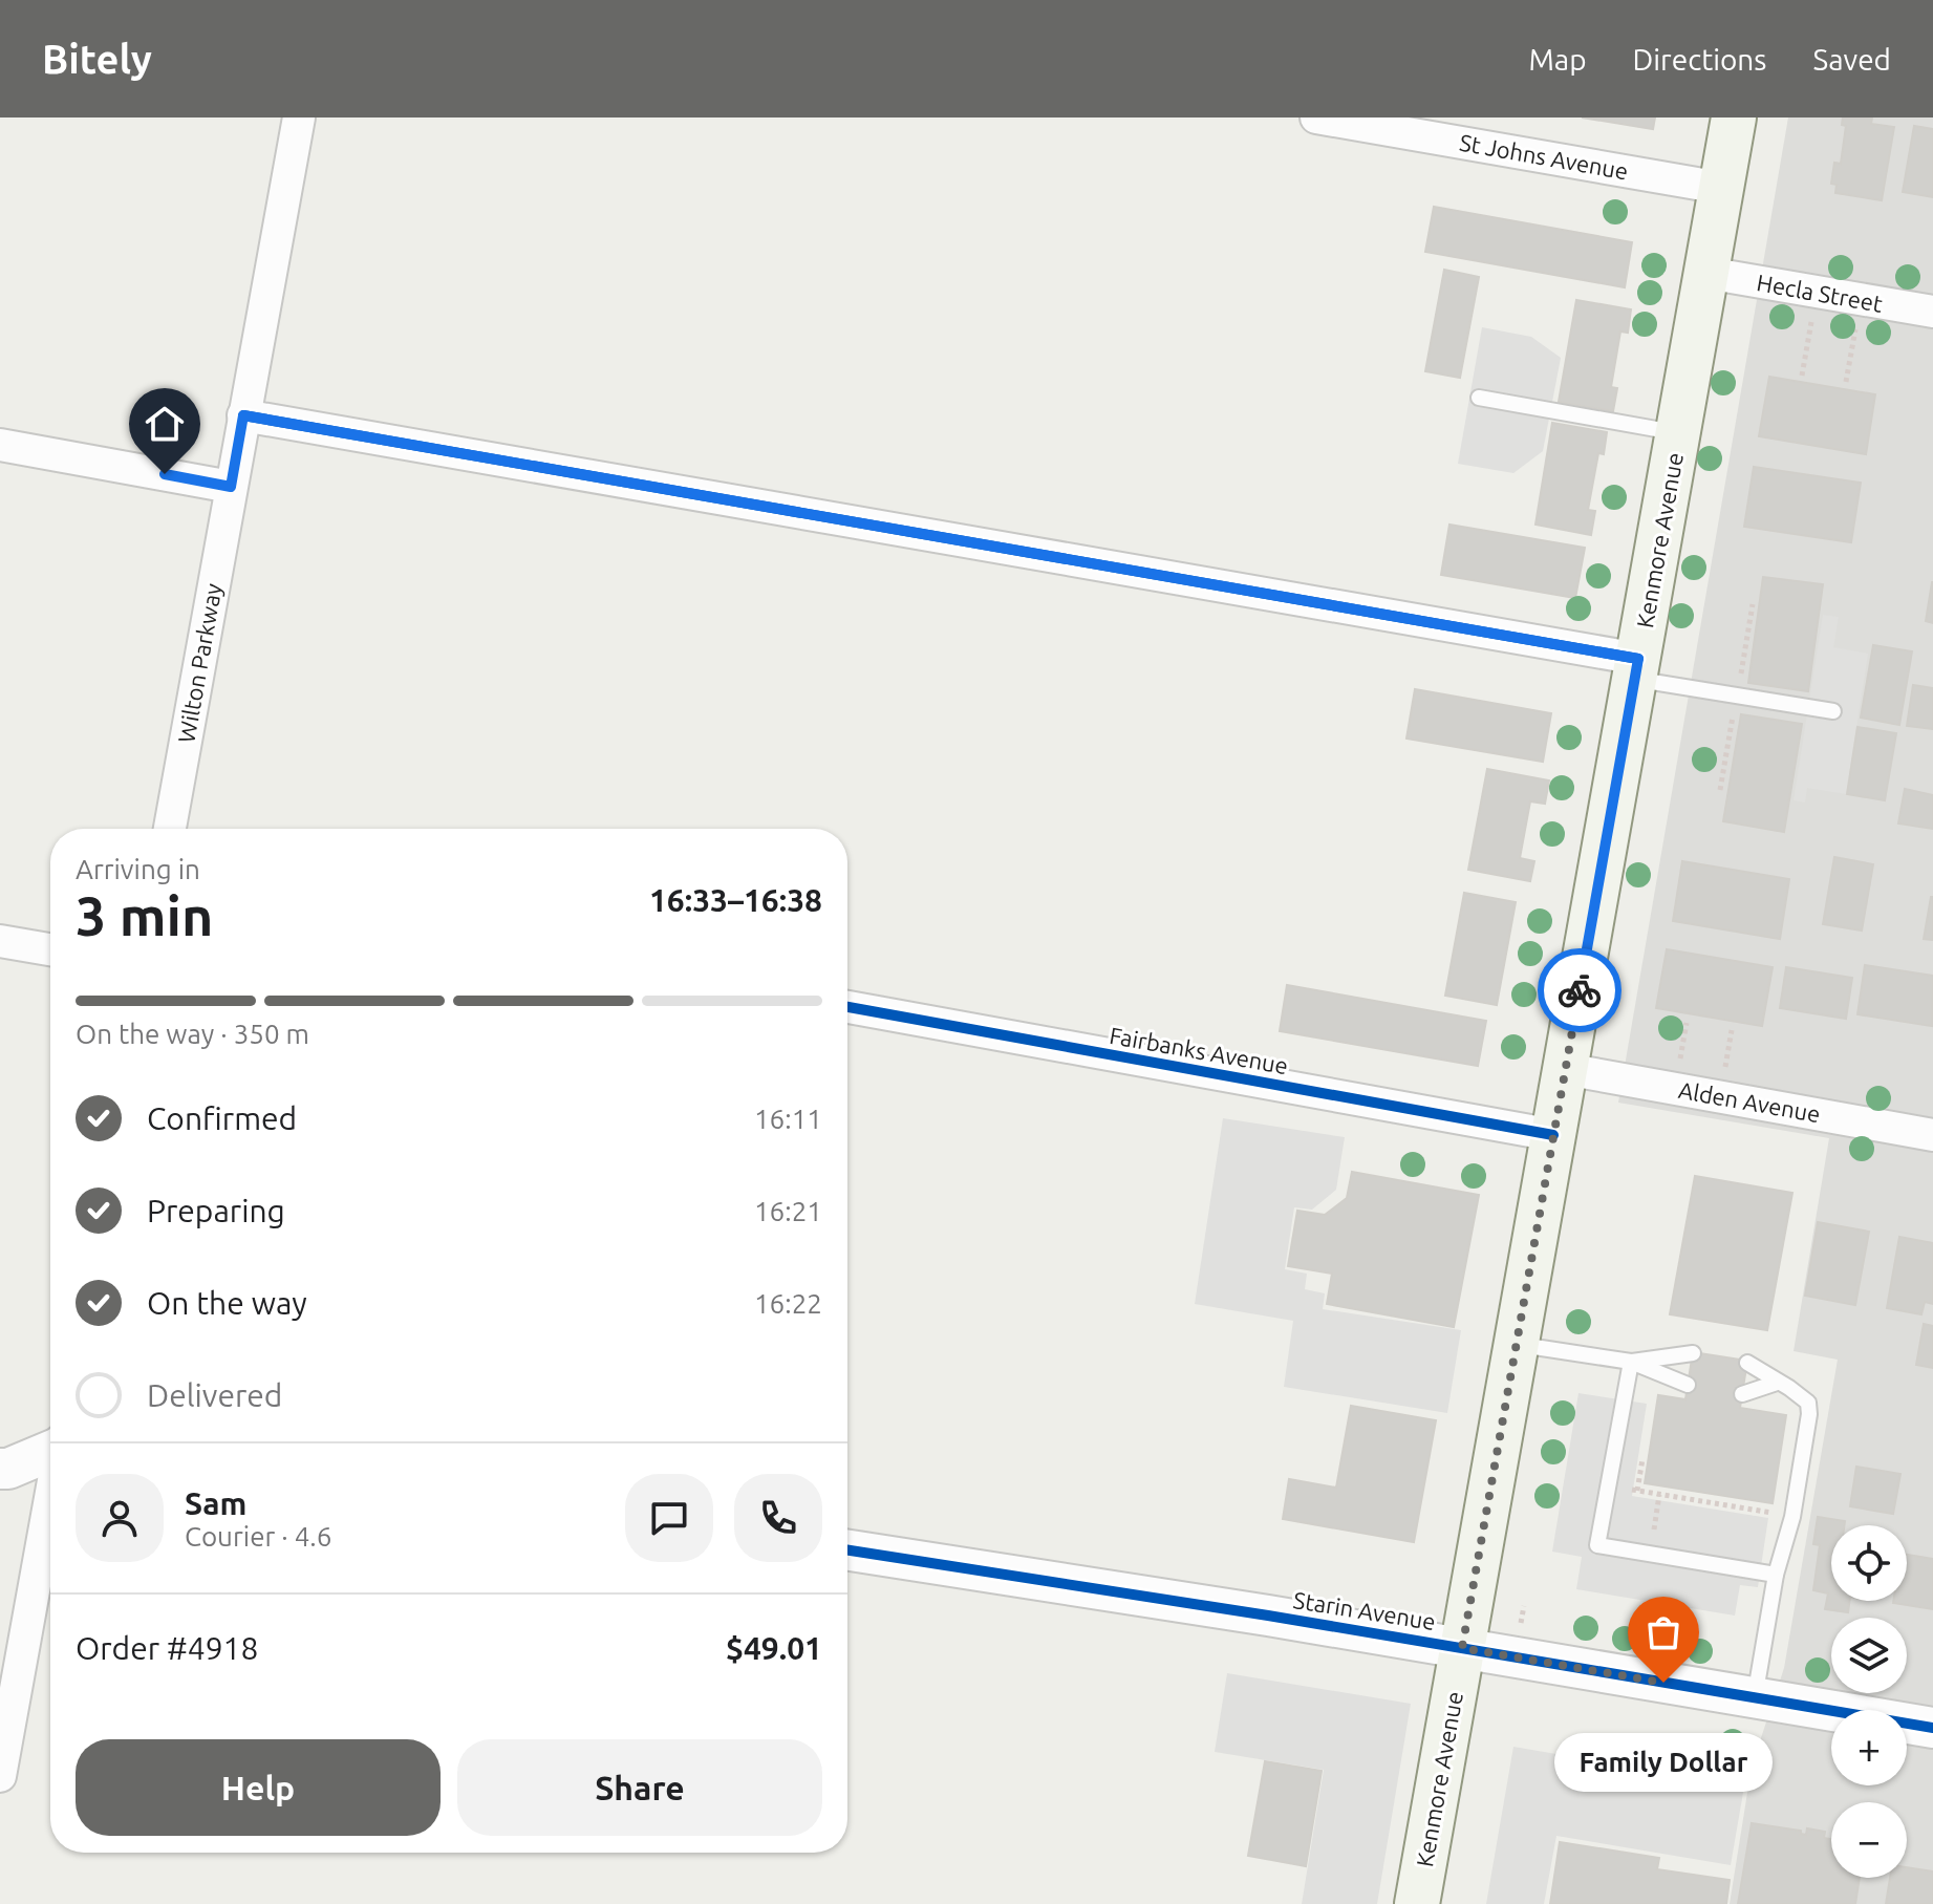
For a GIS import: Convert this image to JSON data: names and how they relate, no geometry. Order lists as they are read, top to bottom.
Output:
{
  "streets": {
    "main road": ["Kenmore Avenue"],
    "street": [
      "St Johns Avenue",
      "Hecla Street",
      "Wilton Parkway",
      "Fairbanks Avenue",
      "Alden Avenue",
      "Starin Avenue"
    ]
  },
  "crossings": [
    ["St Johns Avenue", "Kenmore Avenue"],
    ["Hecla Street", "Kenmore Avenue"],
    ["Kenmore Avenue", "Fairbanks Avenue"],
    ["Kenmore Avenue", "Alden Avenue"],
    ["Kenmore Avenue", "Starin Avenue"]
  ],
  "places": ["Family Dollar"],
  "page": {
    "header": "Bitely",
    "nav": ["Map", "Directions", "Saved"],
    "heading": ["3 min", "Arriving in", "16:33–16:38"],
    "panel": [
      "Sam",
      "Courier · 4.6",
      "Order #4918",
      "$49.01"
    ],
    "bar": "On the way · 350 m",
    "list": [
      ["Confirmed", "16:11"],
      ["Preparing", "16:21"],
      ["On the way", "16:22"],
      "Delivered"
    ],
    "map_buttons": ["+", "−"],
    "buttons": ["Help", "Share"],
    "bubble": "Family Dollar"
  }
}
